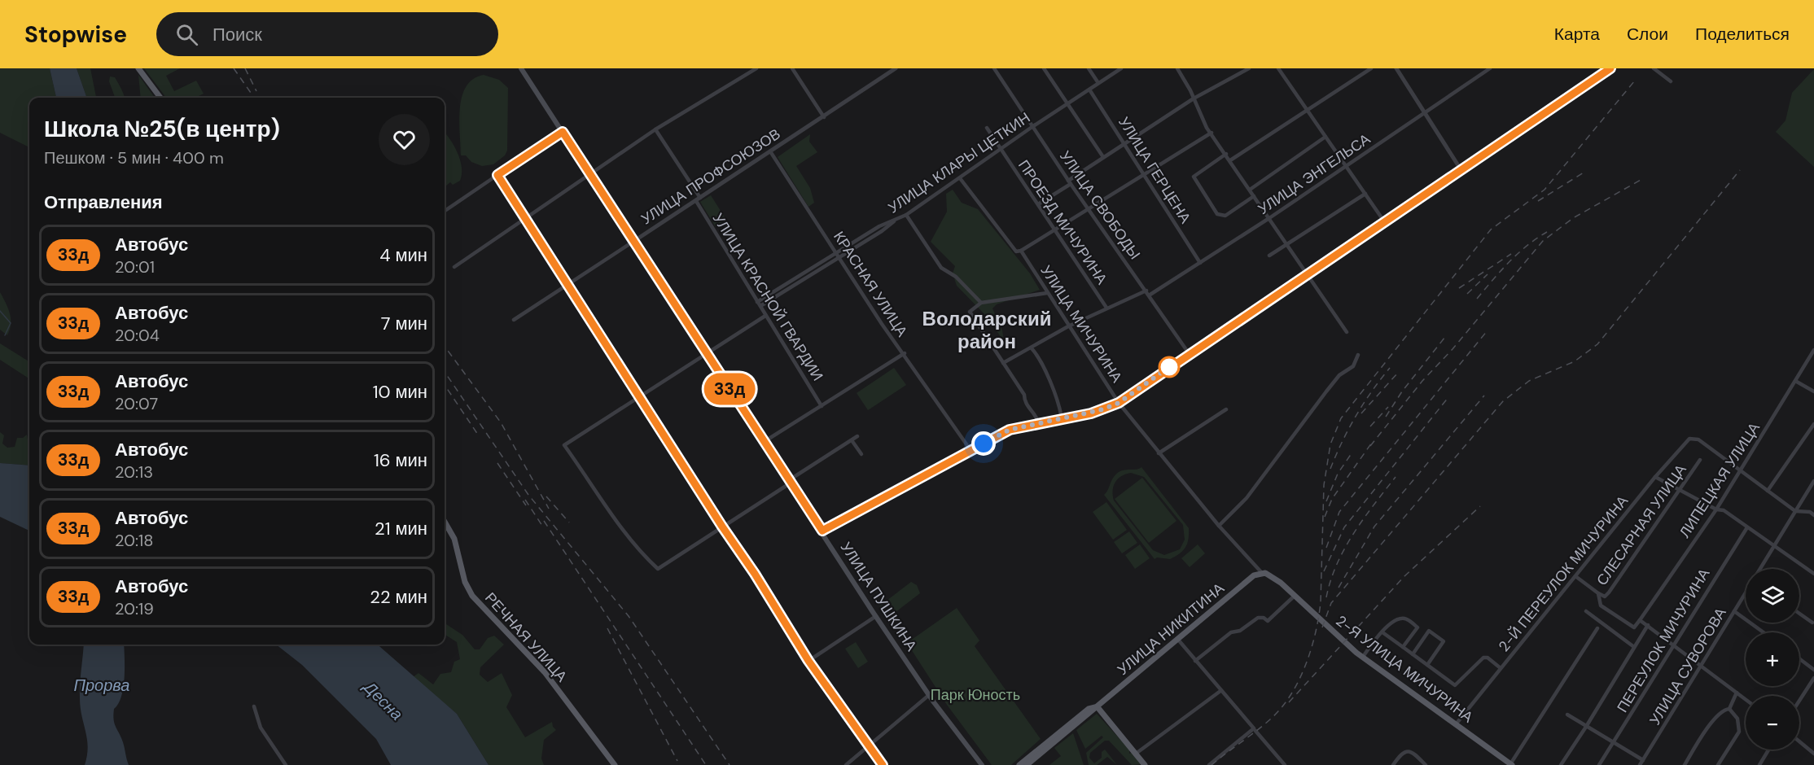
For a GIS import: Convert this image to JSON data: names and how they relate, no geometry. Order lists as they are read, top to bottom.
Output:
{
  "streets": {
    "main road": [
      "УЛИЦА ПУШКИНА",
      "УЛИЦА НИКИТИНА",
      "РЕЧНАЯ УЛИЦА",
      "2-Я УЛИЦА МИЧУРИНА"
    ],
    "street": [
      "УЛИЦА КЛАРЫ ЦЕТКИН",
      "УЛИЦА ГЕРЦЕНА",
      "УЛИЦА ЭНГЕЛЬСА",
      "УЛИЦА ПРОФСОЮЗОВ",
      "УЛИЦА СВОБОДЫ",
      "ПРОЕЗД МИЧУРИНА",
      "КРАСНАЯ УЛИЦА",
      "УЛИЦА КРАСНОЙ ГВАРДИИ",
      "УЛИЦА МИЧУРИНА",
      "ЛИПЕЦКАЯ УЛИЦА",
      "СЛЕСАРНАЯ УЛИЦА",
      "2-Й ПЕРЕУЛОК МИЧУРИНА",
      "ПЕРЕУЛОК МИЧУРИНА",
      "УЛИЦА СУВОРОВА"
    ]
  },
  "crossings": [
    ["УЛИЦА КЛАРЫ ЦЕТКИН", "УЛИЦА ГЕРЦЕНА"],
    ["УЛИЦА КЛАРЫ ЦЕТКИН", "УЛИЦА СВОБОДЫ"],
    ["УЛИЦА КЛАРЫ ЦЕТКИН", "ПРОЕЗД МИЧУРИНА"],
    ["УЛИЦА КЛАРЫ ЦЕТКИН", "КРАСНАЯ УЛИЦА"],
    ["УЛИЦА КЛАРЫ ЦЕТКИН", "УЛИЦА КРАСНОЙ ГВАРДИИ"],
    ["УЛИЦА КЛАРЫ ЦЕТКИН", "УЛИЦА МИЧУРИНА"],
    ["УЛИЦА ГЕРЦЕНА", "УЛИЦА ЭНГЕЛЬСА"],
    ["УЛИЦА ЭНГЕЛЬСА", "УЛИЦА СВОБОДЫ"],
    ["УЛИЦА ПРОФСОЮЗОВ", "КРАСНАЯ УЛИЦА"],
    ["УЛИЦА ПРОФСОЮЗОВ", "УЛИЦА КРАСНОЙ ГВАРДИИ"],
    ["УЛИЦА ПРОФСОЮЗОВ", "УЛИЦА ПУШКИНА"],
    ["УЛИЦА МИЧУРИНА", "УЛИЦА НИКИТИНА"],
    ["УЛИЦА МИЧУРИНА", "2-Я УЛИЦА МИЧУРИНА"],
    ["ЛИПЕЦКАЯ УЛИЦА", "2-Й ПЕРЕУЛОК МИЧУРИНА"],
    ["2-Й ПЕРЕУЛОК МИЧУРИНА", "2-Я УЛИЦА МИЧУРИНА"],
    ["УЛИЦА НИКИТИНА", "2-Я УЛИЦА МИЧУРИНА"]
  ],
  "districts": ["Володарский район"],
  "water": ["Прорва", "Десна"],
  "parks": ["Парк Юность"],
  "lines": ["bus line 33д"],
  "page": {
    "header": "Stopwise",
    "search": "Поиск",
    "nav": ["Карта", "Слои", "Поделиться"],
    "on_map": "33д",
    "heading": [
      ["Школа №25(в центр)", "Пешком · 5 мин · 400 m"],
      "Отправления"
    ],
    "list": [
      {
        "mark": "33д",
        "name": "Автобус",
        "note": "20:01",
        "value": "4 мин"
      },
      {
        "mark": "33д",
        "name": "Автобус",
        "note": "20:04",
        "value": "7 мин"
      },
      {
        "mark": "33д",
        "name": "Автобус",
        "note": "20:07",
        "value": "10 мин"
      },
      {
        "mark": "33д",
        "name": "Автобус",
        "note": "20:13",
        "value": "16 мин"
      },
      {
        "mark": "33д",
        "name": "Автобус",
        "note": "20:18",
        "value": "21 мин"
      },
      {
        "mark": "33д",
        "name": "Автобус",
        "note": "20:19",
        "value": "22 мин"
      }
    ],
    "map_buttons": ["+", "−"]
  }
}
